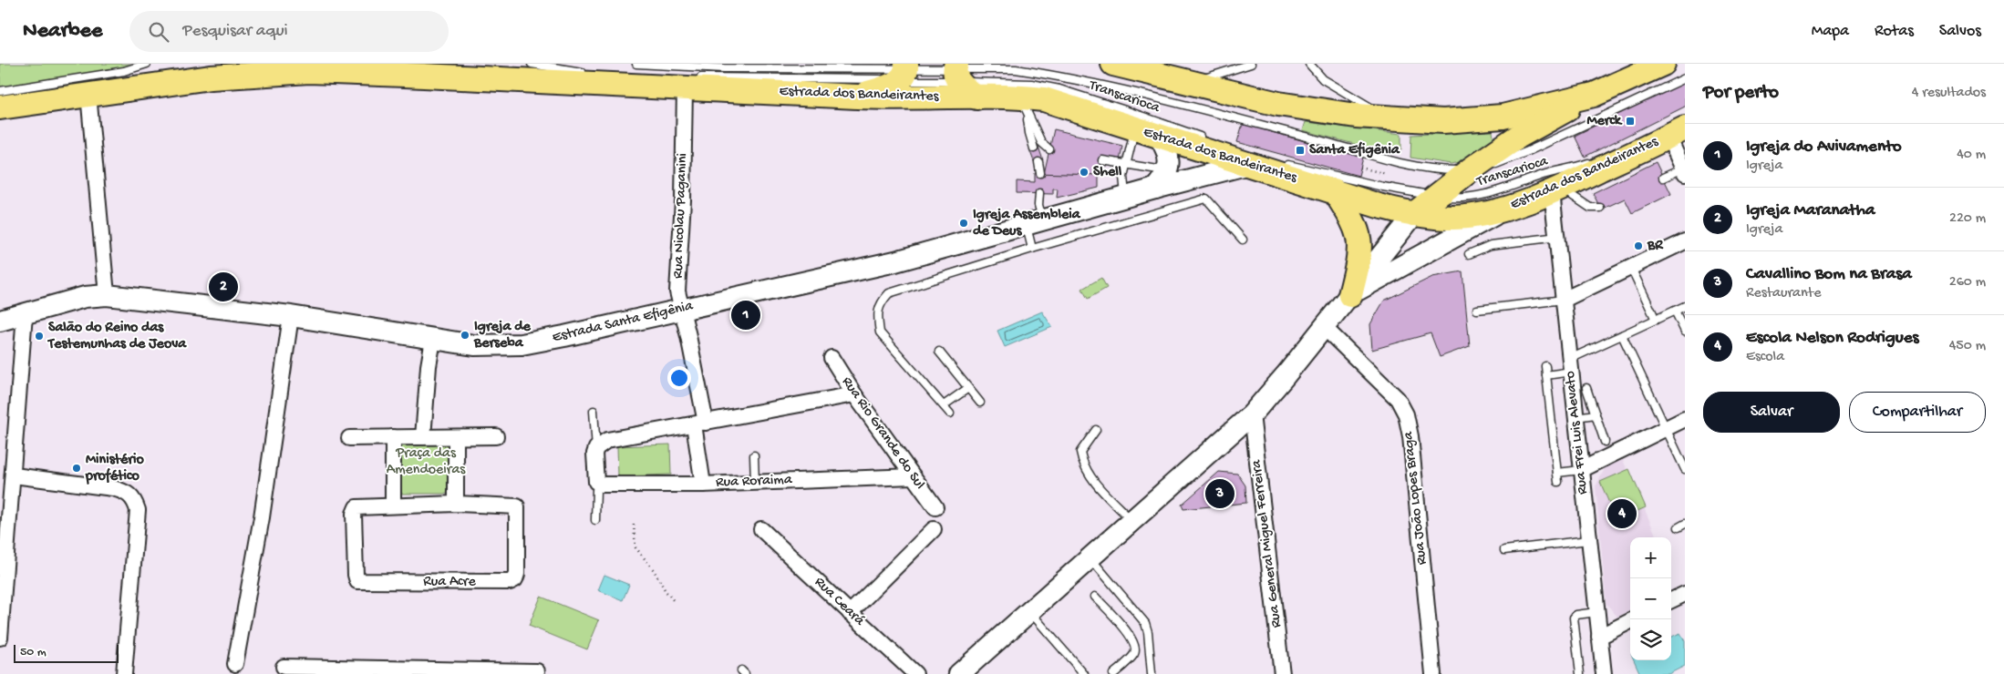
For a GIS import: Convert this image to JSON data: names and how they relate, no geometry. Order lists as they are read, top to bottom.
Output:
{
  "streets": {
    "main road": ["Estrada dos Bandeirantes"],
    "street": [
      "Rua Nicolau Paganini",
      "Estrada Santa Efigênia",
      "Rua Frei Luis Alevato",
      "Rua Rio Grande do Sul",
      "Rua Roraima",
      "Rua João Lopes Braga",
      "Rua General Miguel Ferreira",
      "Rua Acre",
      "Rua Ceará"
    ],
    "lane": ["Transcarioca"]
  },
  "crossings": [
    ["Estrada dos Bandeirantes", "Transcarioca"],
    ["Estrada dos Bandeirantes", "Rua Nicolau Paganini"],
    ["Estrada dos Bandeirantes", "Estrada Santa Efigênia"],
    ["Estrada dos Bandeirantes", "Rua Frei Luis Alevato"],
    ["Transcarioca", "Rua Nicolau Paganini"],
    ["Rua Nicolau Paganini", "Estrada Santa Efigênia"],
    ["Rua Nicolau Paganini", "Rua Roraima"],
    ["Rua Rio Grande do Sul", "Rua Roraima"]
  ],
  "parks": ["Praça das Amendoeiras"],
  "places": {
    "transit": ["Merck", "Santa Efigênia"],
    "other": [
      "Shell",
      "Igreja Assembleia de Deus",
      "BR",
      "Igreja de Berseba",
      "Salão do Reino das Testemunhas de Jeova",
      "Ministério profético"
    ]
  },
  "scale_bar": "50 m",
  "page": {
    "header": "Nearbee",
    "search": "Pesquisar aqui",
    "nav": ["Mapa", "Rotas", "Salvos"],
    "heading": ["Por perto", "4 resultados"],
    "list": [
      {
        "mark": "1",
        "name": "Igreja do Avivamento",
        "note": "Igreja",
        "value": "40 m"
      },
      {
        "mark": "2",
        "name": "Igreja Maranatha",
        "note": "Igreja",
        "value": "220 m"
      },
      {
        "mark": "3",
        "name": "Cavallino Bom na Brasa",
        "note": "Restaurante",
        "value": "260 m"
      },
      {
        "mark": "4",
        "name": "Escola Nelson Rodrigues",
        "note": "Escola",
        "value": "450 m"
      }
    ],
    "pins": [
      "2",
      "1",
      "3",
      "4"
    ],
    "buttons": ["Salvar", "Compartilhar"],
    "map_buttons": ["+", "−"],
    "scale": "50 m"
  }
}
